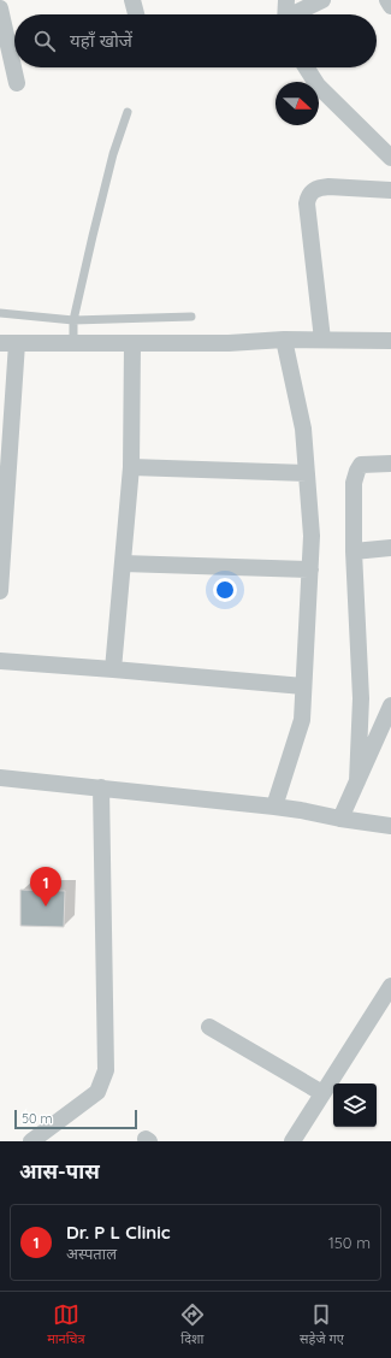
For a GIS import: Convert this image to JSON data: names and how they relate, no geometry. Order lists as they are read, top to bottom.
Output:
{
  "scale_bar": "50 m",
  "north": "right",
  "page": {
    "search": "यहाँ खोजें",
    "pins": "1",
    "scale": "50 m",
    "heading": "आस-पास",
    "list": [
      {
        "mark": "1",
        "name": "Dr. P L Clinic",
        "note": "अस्पताल",
        "value": "150 m"
      }
    ],
    "nav": ["मानचित्र", "दिशा", "सहेजे गए"]
  }
}
